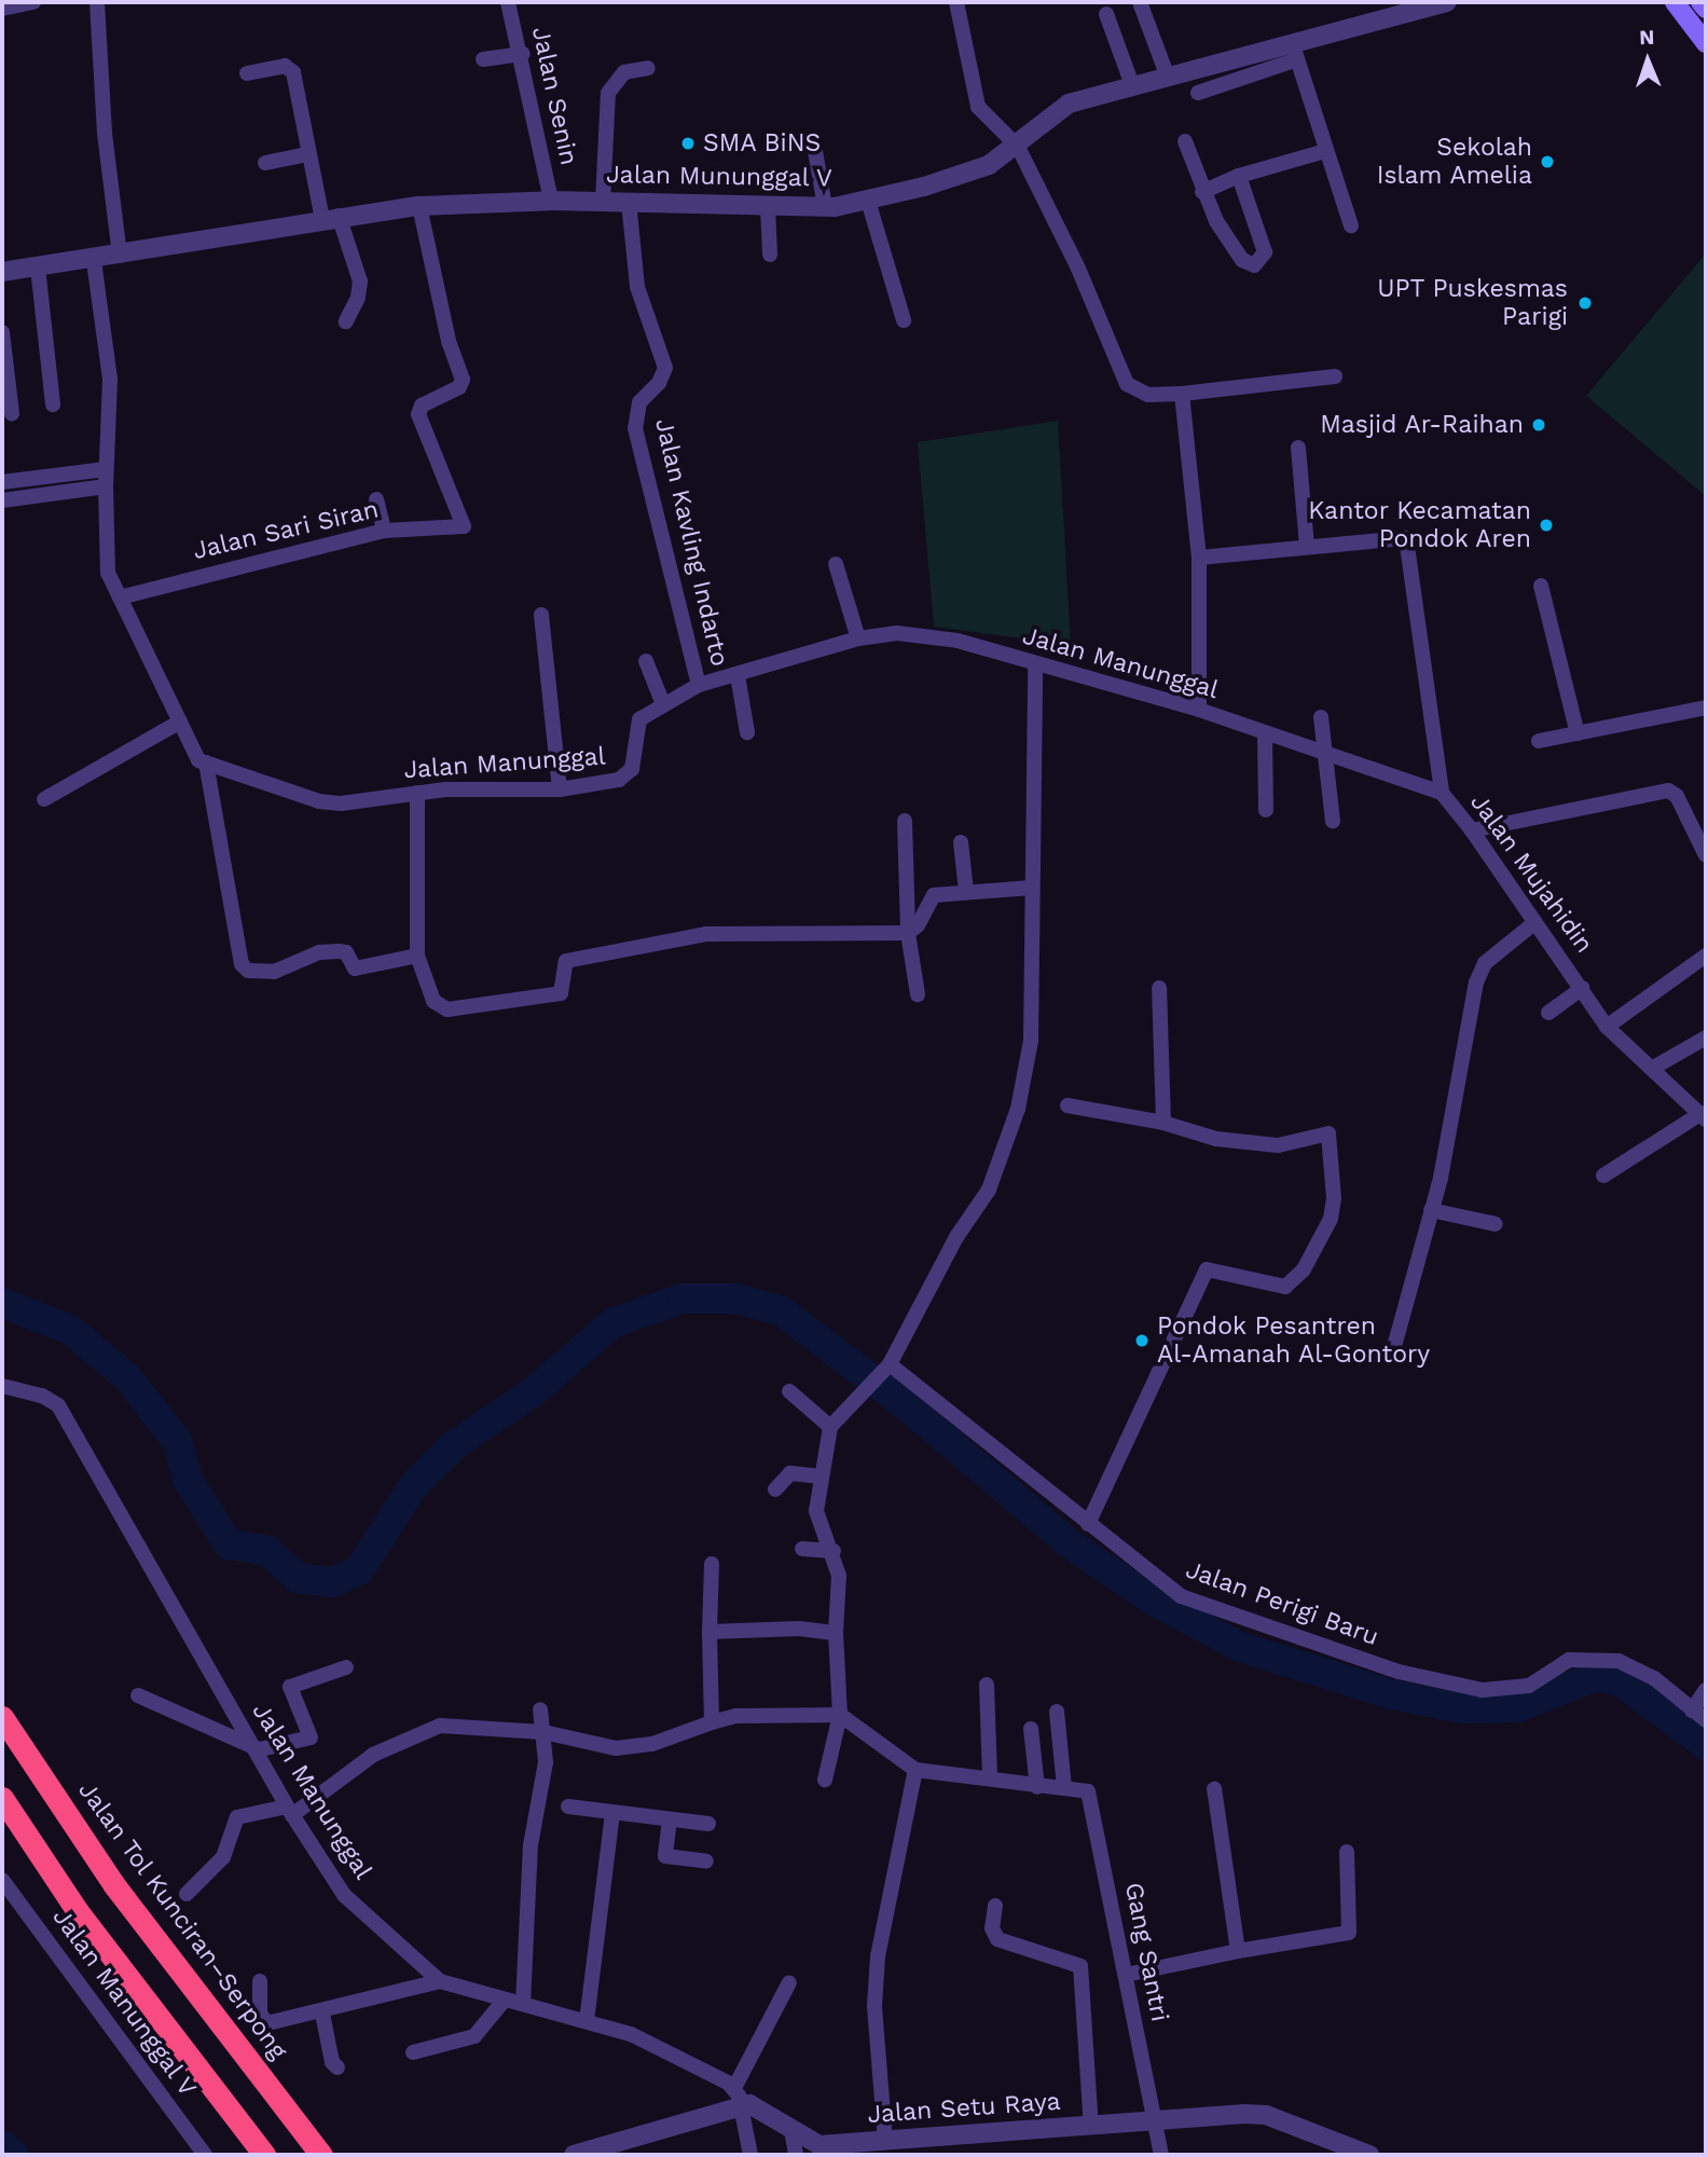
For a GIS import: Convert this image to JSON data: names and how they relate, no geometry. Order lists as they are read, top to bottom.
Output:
{
  "streets": {
    "highway": ["Jalan Tol Kunciran–Serpong"],
    "street": [
      "Jalan Senin",
      "Jalan Mununggal V",
      "Jalan Sari Siran",
      "Jalan Kavling Indarto",
      "Jalan Manunggal",
      "Jalan Mujahidin",
      "Jalan Perigi Baru",
      "Gang Santri",
      "Jalan Manunggal V",
      "Jalan Setu Raya"
    ]
  },
  "crossings": [
    ["Jalan Senin", "Jalan Mununggal V"],
    ["Jalan Mununggal V", "Jalan Sari Siran"],
    ["Jalan Mununggal V", "Jalan Kavling Indarto"],
    ["Jalan Kavling Indarto", "Jalan Manunggal"],
    ["Jalan Manunggal", "Jalan Mujahidin"],
    ["Jalan Manunggal", "Jalan Setu Raya"],
    ["Gang Santri", "Jalan Setu Raya"]
  ],
  "places": [
    "SMA BiNS",
    "Sekolah Islam Amelia",
    "UPT Puskesmas Parigi",
    "Masjid Ar-Raihan",
    "Kantor Kecamatan Pondok Aren",
    "Pondok Pesantren Al-Amanah Al-Gontory"
  ],
  "north": "top"
}
